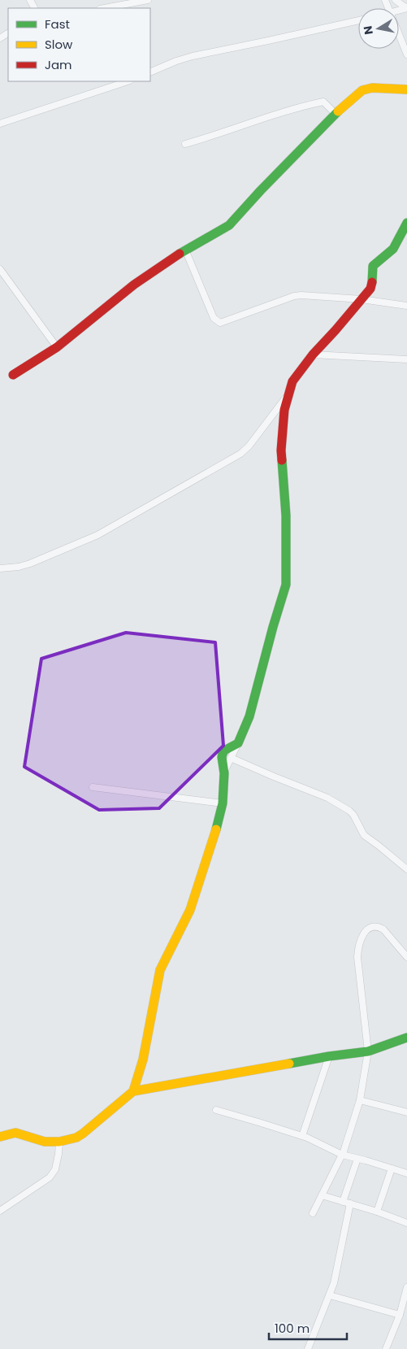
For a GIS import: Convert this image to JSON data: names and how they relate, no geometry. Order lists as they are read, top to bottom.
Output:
{
  "legend": ["Fast", "Slow", "Jam"],
  "scale_bar": "100 m",
  "north": "left"
}
